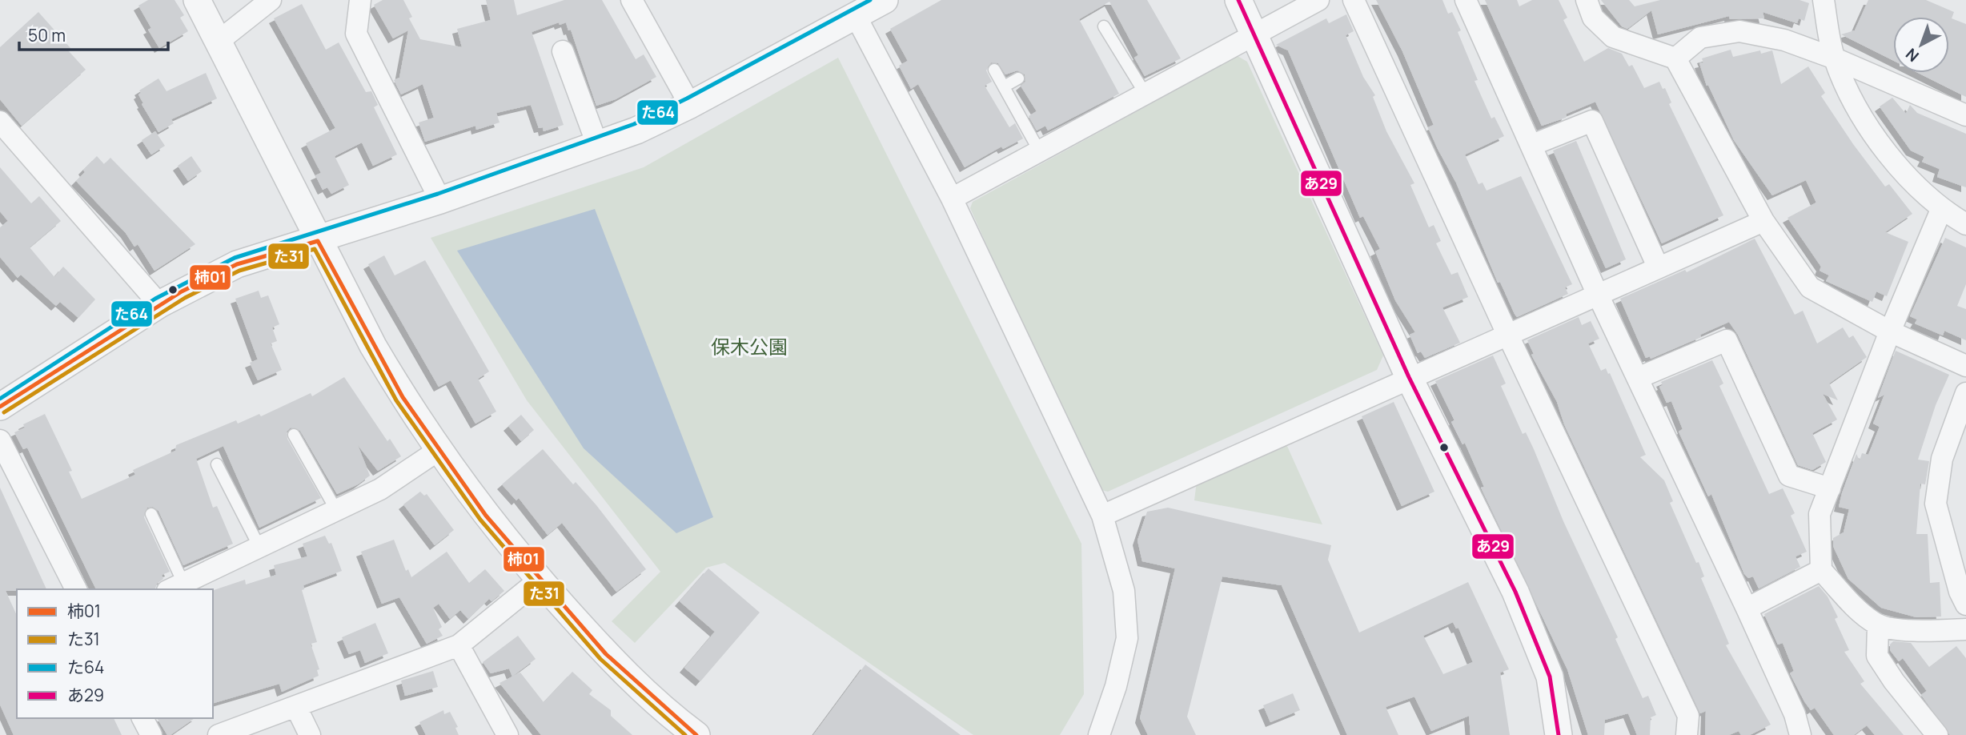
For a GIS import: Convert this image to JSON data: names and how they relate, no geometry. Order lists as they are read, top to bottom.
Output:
{
  "parks": ["保木公園"],
  "lines": [
    "transit line た64",
    "transit line あ29",
    "transit line 柿01",
    "transit line た31"
  ],
  "legend": [
    "柿01",
    "た31",
    "た64",
    "あ29"
  ],
  "scale_bar": "50 m",
  "north": "bottom left"
}
